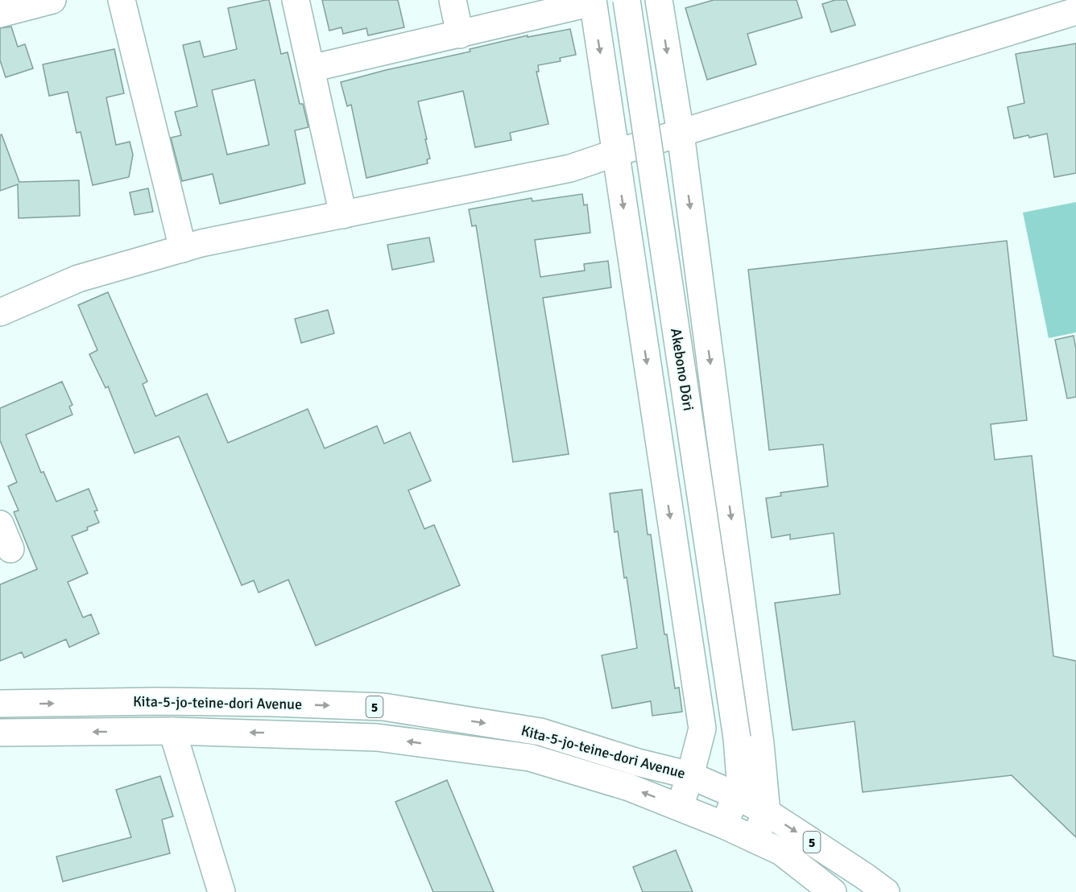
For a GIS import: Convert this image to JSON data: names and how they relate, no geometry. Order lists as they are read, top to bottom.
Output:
{
  "streets": {
    "main road": ["Akebono Dōri", "Kita-5-jo-teine-dori Avenue", "5"]
  },
  "crossings": [
    ["Akebono Dōri", "Kita-5-jo-teine-dori Avenue"]
  ]
}
